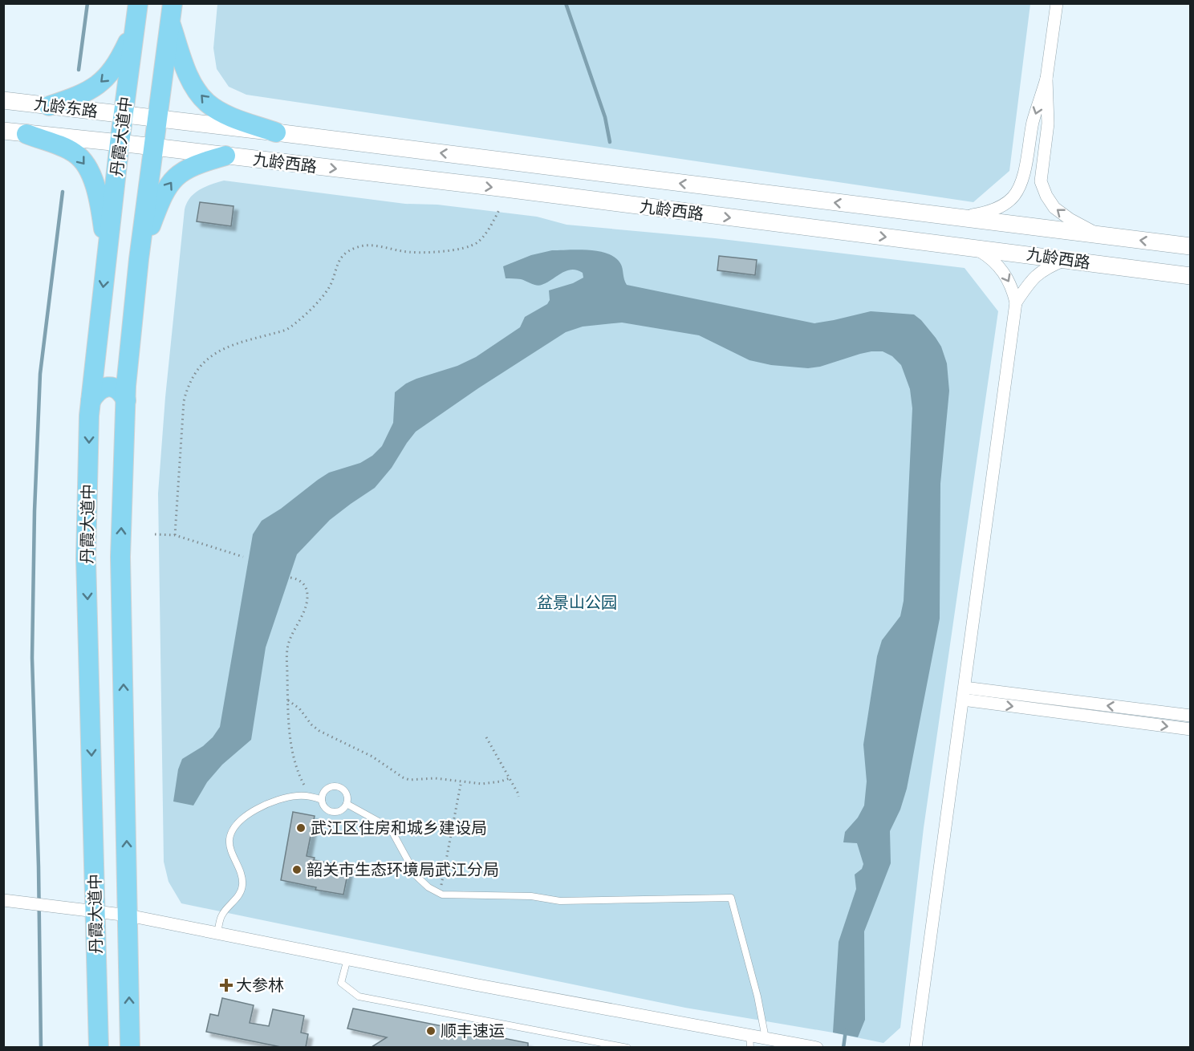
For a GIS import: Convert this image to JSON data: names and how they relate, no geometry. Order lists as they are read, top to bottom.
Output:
{
  "streets": {
    "main road": ["九龄东路", "丹霞大道中", "九龄西路"]
  },
  "crossings": [
    ["九龄东路", "丹霞大道中"],
    ["九龄东路", "九龄西路"],
    ["丹霞大道中", "九龄西路"]
  ],
  "parks": ["盆景山公园"],
  "places": {
    "other": ["武江区住房和城乡建设局", "韶关市生态环境局武江分局", "顺丰速运"],
    "health": ["大参林"]
  }
}
